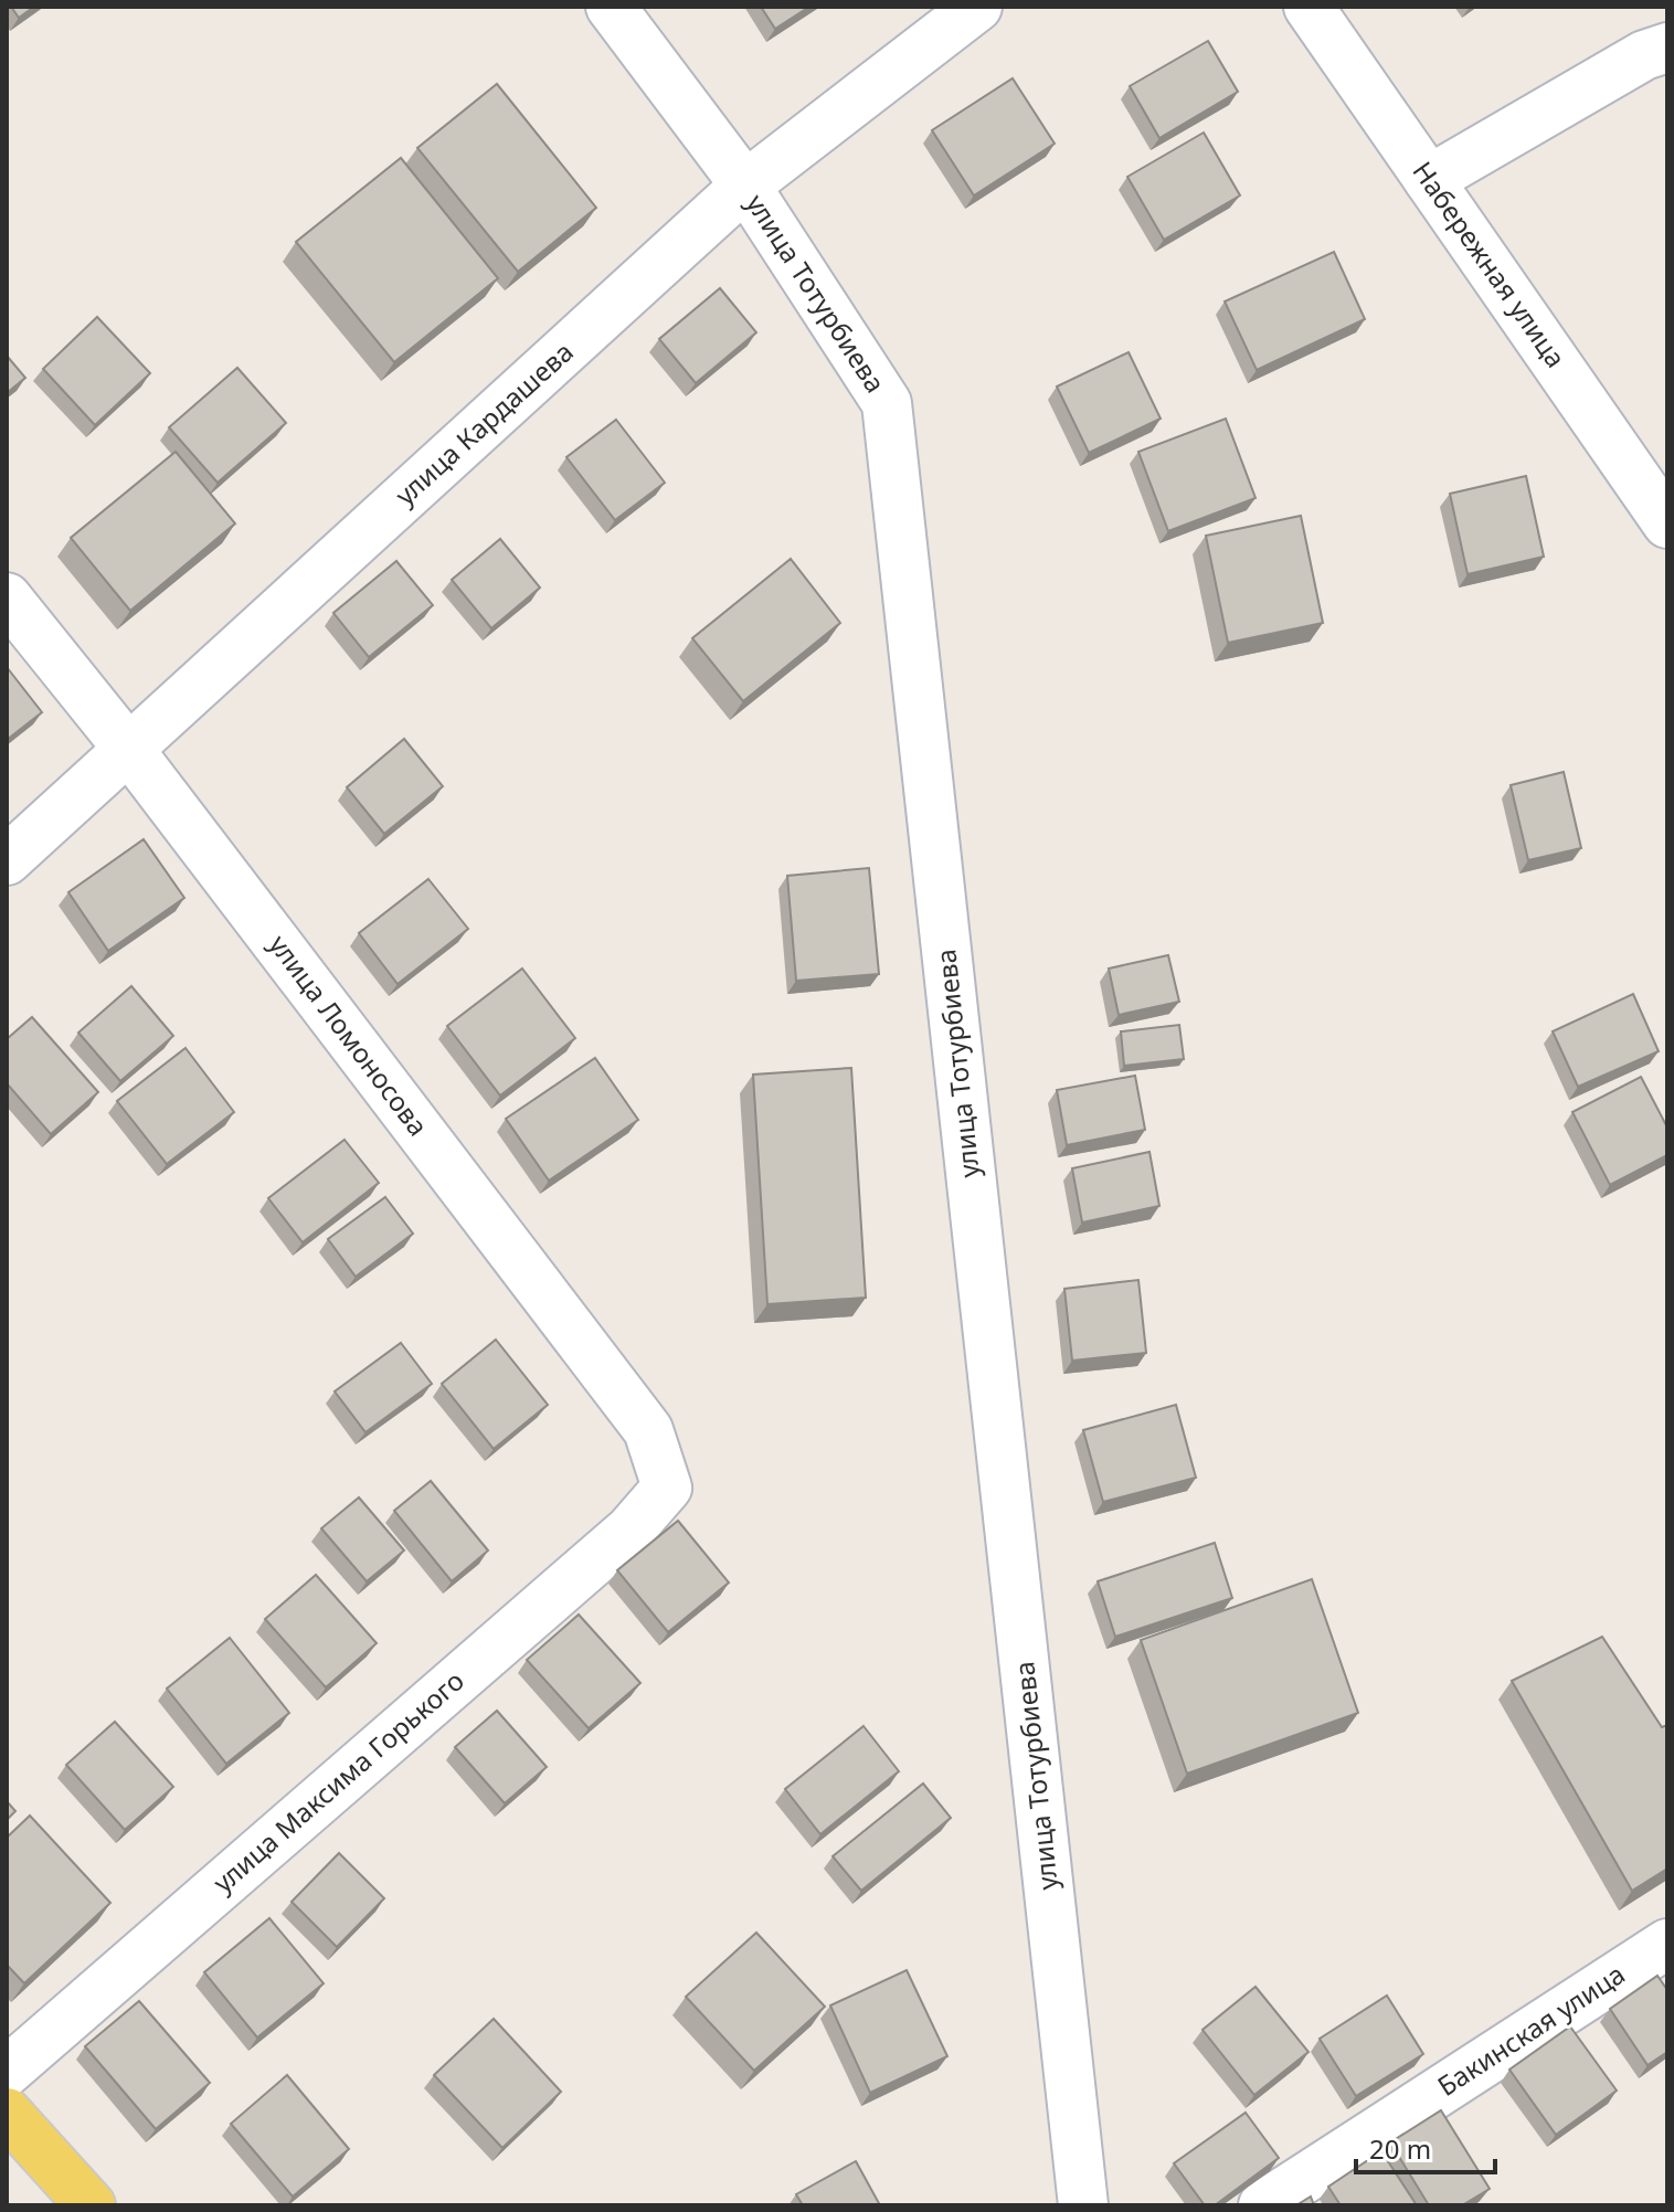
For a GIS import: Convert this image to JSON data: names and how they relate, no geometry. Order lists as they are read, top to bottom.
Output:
{
  "streets": {
    "street": [
      "Набережная улица",
      "улица Тотурбиева",
      "улица Кардашева",
      "улица Ломоносова",
      "улица Максима Горького",
      "Бакинская улица"
    ]
  },
  "crossings": [
    ["улица Тотурбиева", "улица Кардашева"],
    ["улица Кардашева", "улица Ломоносова"],
    ["улица Ломоносова", "улица Максима Горького"]
  ],
  "scale_bar": "20 m"
}
